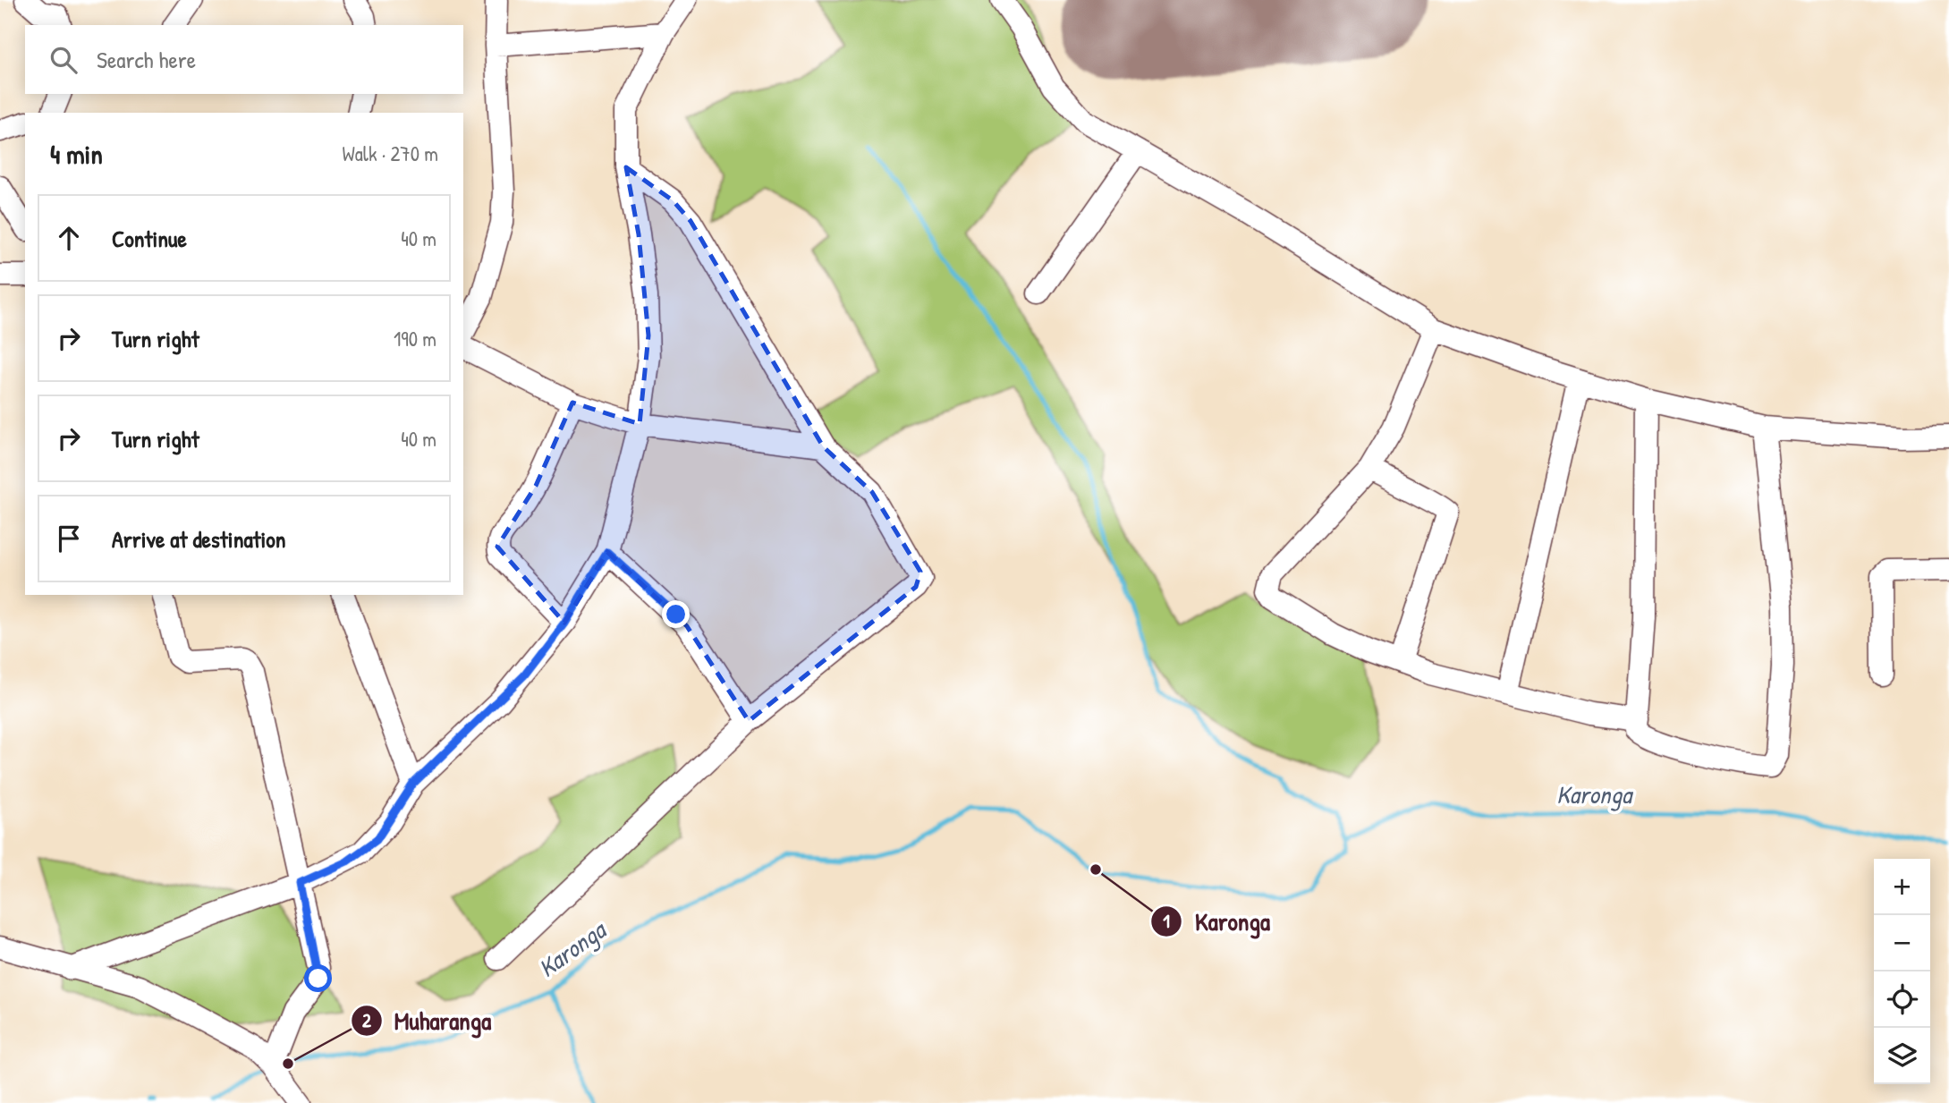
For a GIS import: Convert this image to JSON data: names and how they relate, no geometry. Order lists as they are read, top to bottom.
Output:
{
  "water": ["Karonga"],
  "places": ["Karonga", "Muharanga"],
  "page": {
    "search": "Search here",
    "heading": ["4 min", "Walk · 270 m"],
    "list": [
      ["Continue", "40 m"],
      ["Turn right", "190 m"],
      ["Turn right", "40 m"],
      "Arrive at destination"
    ],
    "map_buttons": ["+", "−"]
  }
}
